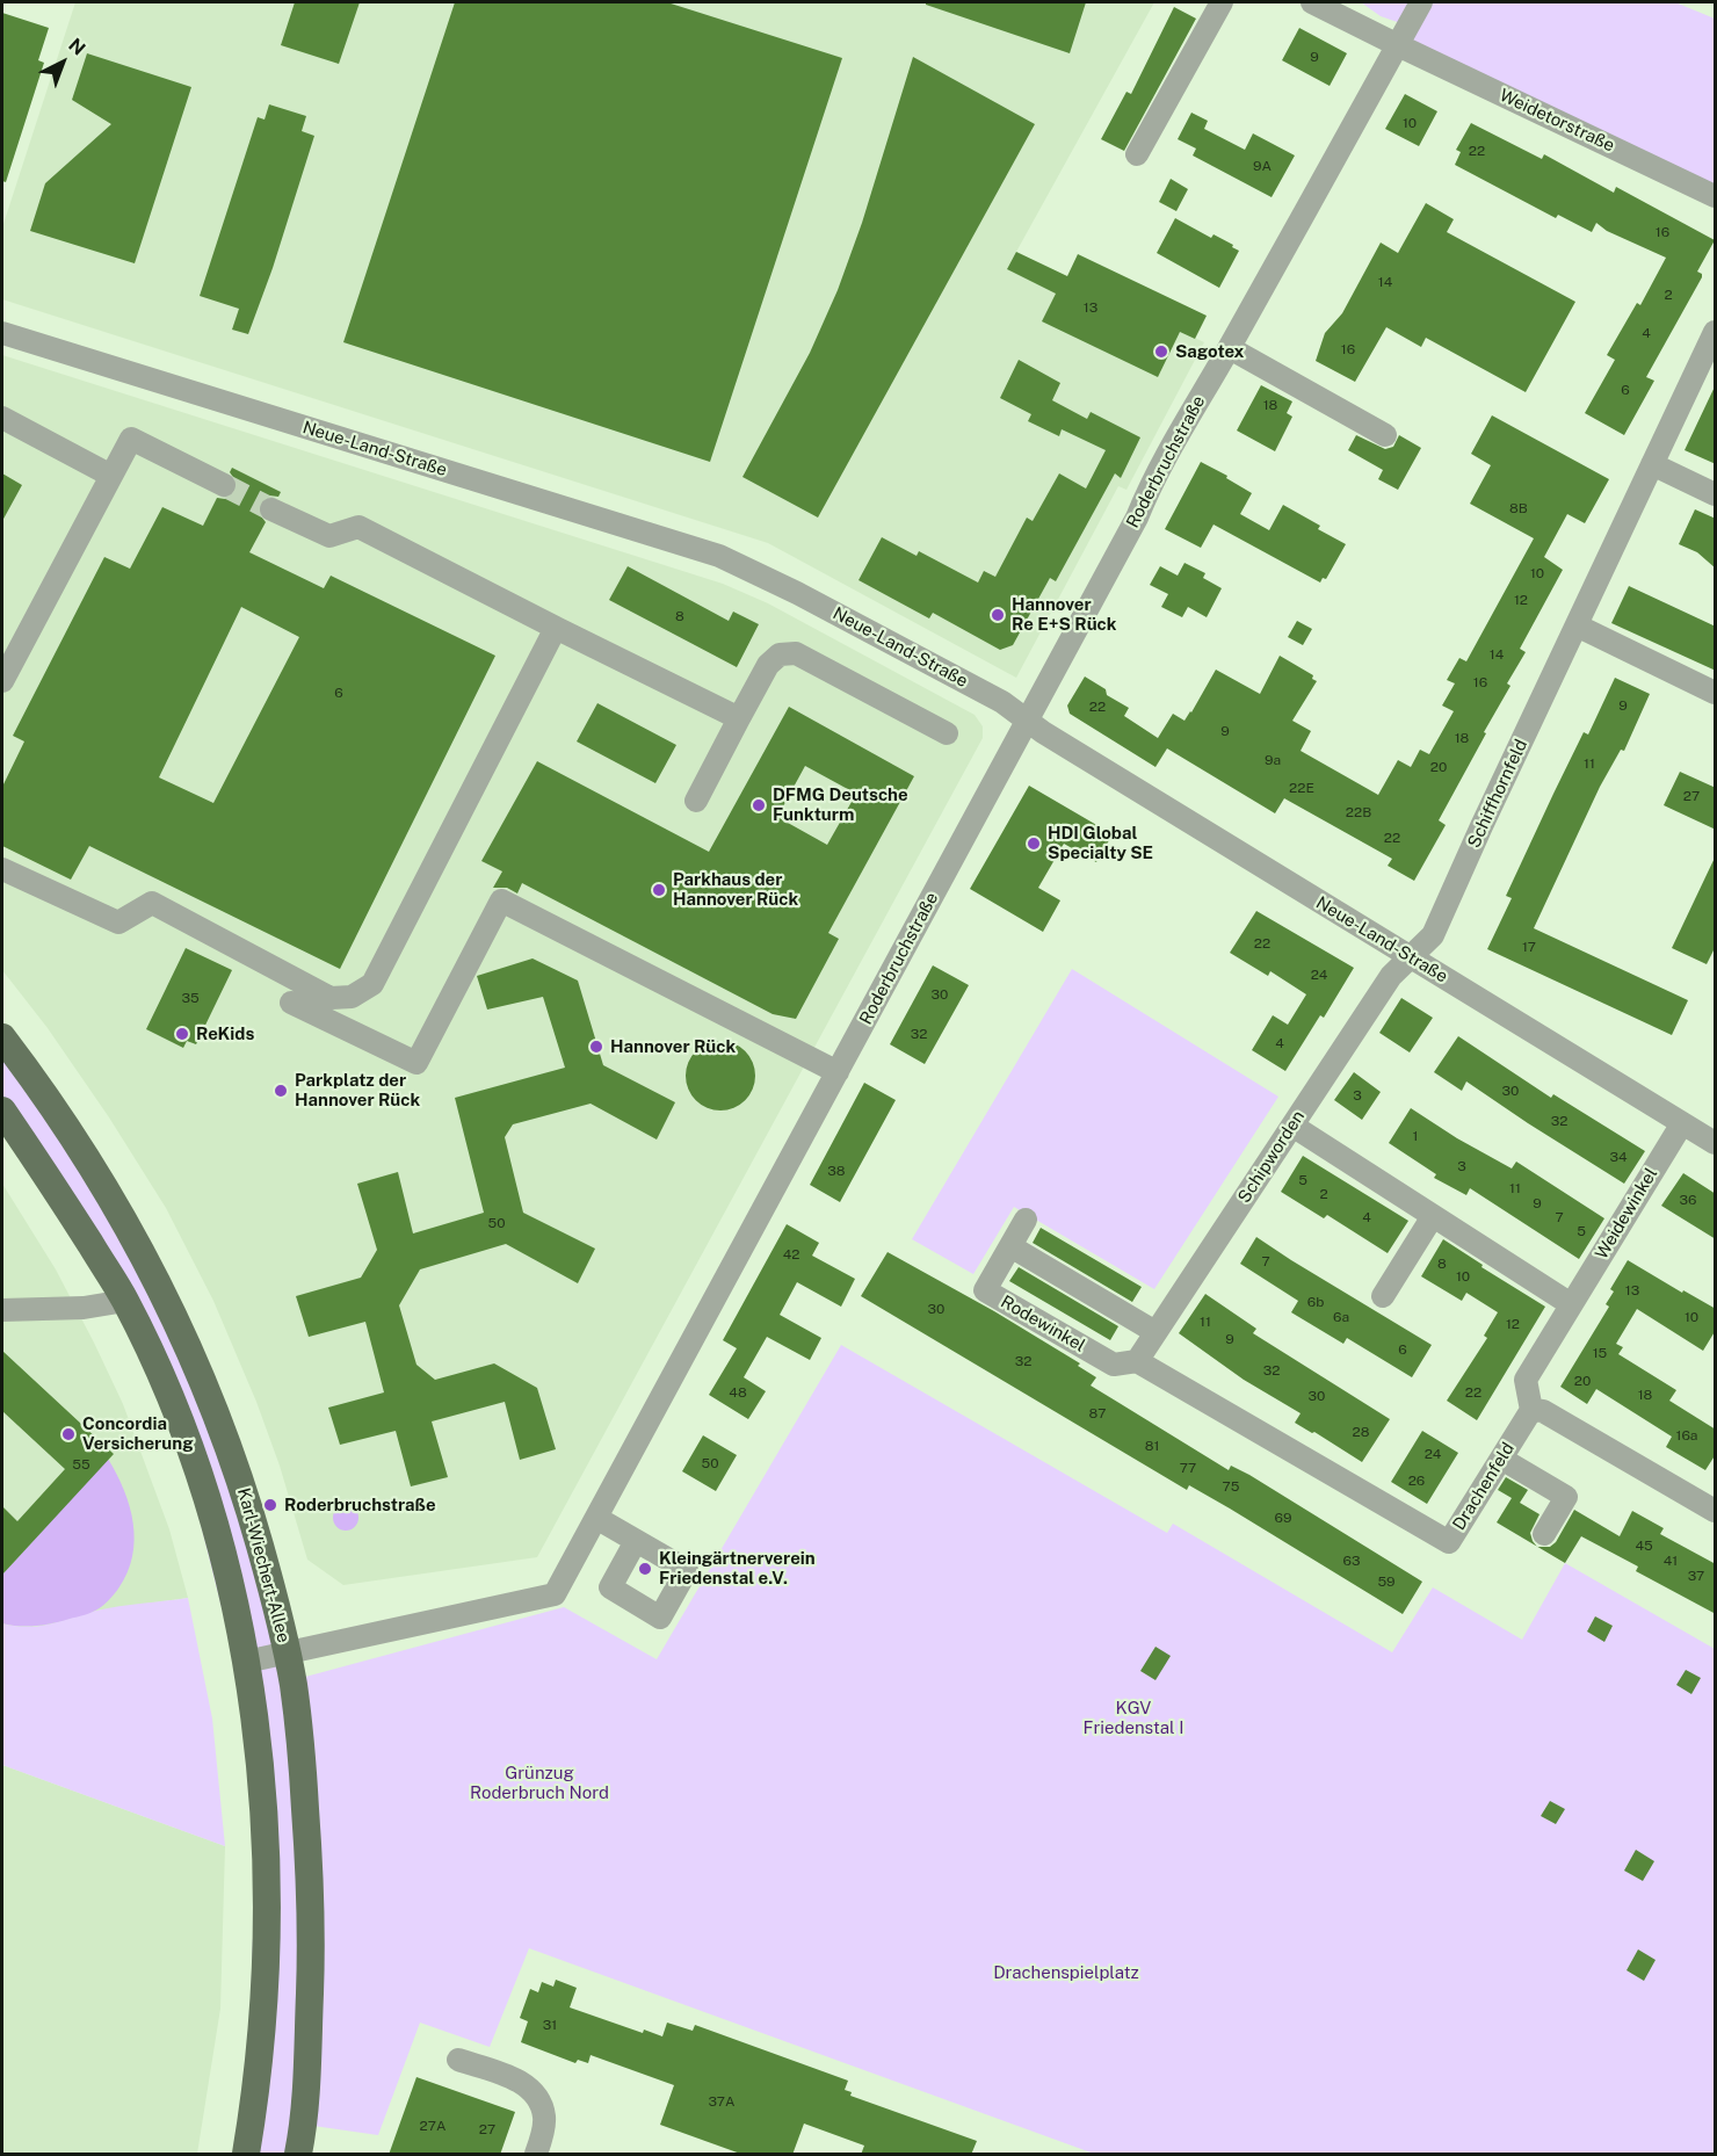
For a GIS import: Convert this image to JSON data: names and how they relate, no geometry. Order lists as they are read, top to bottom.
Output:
{
  "streets": {
    "main road": ["Karl-Wiechert-Allee"],
    "street": [
      "Weidetorstraße",
      "Neue-Land-Straße",
      "Roderbruchstraße",
      "Schiffhornfeld",
      "Schipworden",
      "Weidewinkel",
      "Rodewinkel",
      "Drachenfeld"
    ]
  },
  "crossings": [
    ["Weidetorstraße", "Roderbruchstraße"],
    ["Neue-Land-Straße", "Roderbruchstraße"],
    ["Neue-Land-Straße", "Schiffhornfeld"],
    ["Neue-Land-Straße", "Schipworden"],
    ["Neue-Land-Straße", "Weidewinkel"],
    ["Roderbruchstraße", "Karl-Wiechert-Allee"],
    ["Schiffhornfeld", "Schipworden"],
    ["Schipworden", "Rodewinkel"],
    ["Schipworden", "Drachenfeld"],
    ["Weidewinkel", "Drachenfeld"],
    ["Rodewinkel", "Drachenfeld"]
  ],
  "parks": ["KGV Friedenstal I", "Grünzug Roderbruch Nord", "Drachenspielplatz"],
  "places": [
    "Sagotex",
    "Hannover Re E+S Rück",
    "DFMG Deutsche Funkturm",
    "HDI Global Specialty SE",
    "Parkhaus der Hannover Rück",
    "ReKids",
    "Hannover Rück",
    "Parkplatz der Hannover Rück",
    "Concordia Versicherung",
    "Roderbruchstraße",
    "Kleingärtnerverein Friedenstal e.V."
  ],
  "house_numbers": [
    "9",
    "10",
    "22",
    "9A",
    "16",
    "14",
    "2",
    "13",
    "4",
    "16",
    "6",
    "18",
    "8B",
    "10",
    "12",
    "8",
    "14",
    "16",
    "6",
    "9",
    "22",
    "9",
    "18",
    "9a",
    "11",
    "20",
    "22E",
    "27",
    "22B",
    "22",
    "22",
    "17",
    "24",
    "30",
    "35",
    "32",
    "4",
    "30",
    "3",
    "32",
    "1",
    "34",
    "3",
    "38",
    "5",
    "11",
    "2",
    "36",
    "9",
    "4",
    "7",
    "50",
    "5",
    "42",
    "7",
    "8",
    "10",
    "13",
    "6b",
    "30",
    "6a",
    "10",
    "11",
    "12",
    "9",
    "6",
    "15",
    "32",
    "32",
    "20",
    "48",
    "22",
    "18",
    "30",
    "87",
    "28",
    "16a",
    "81",
    "24",
    "50",
    "55",
    "77",
    "26",
    "75",
    "69",
    "45",
    "63",
    "41",
    "37",
    "59",
    "31",
    "37A",
    "27A",
    "27"
  ],
  "north": "top right"
}
